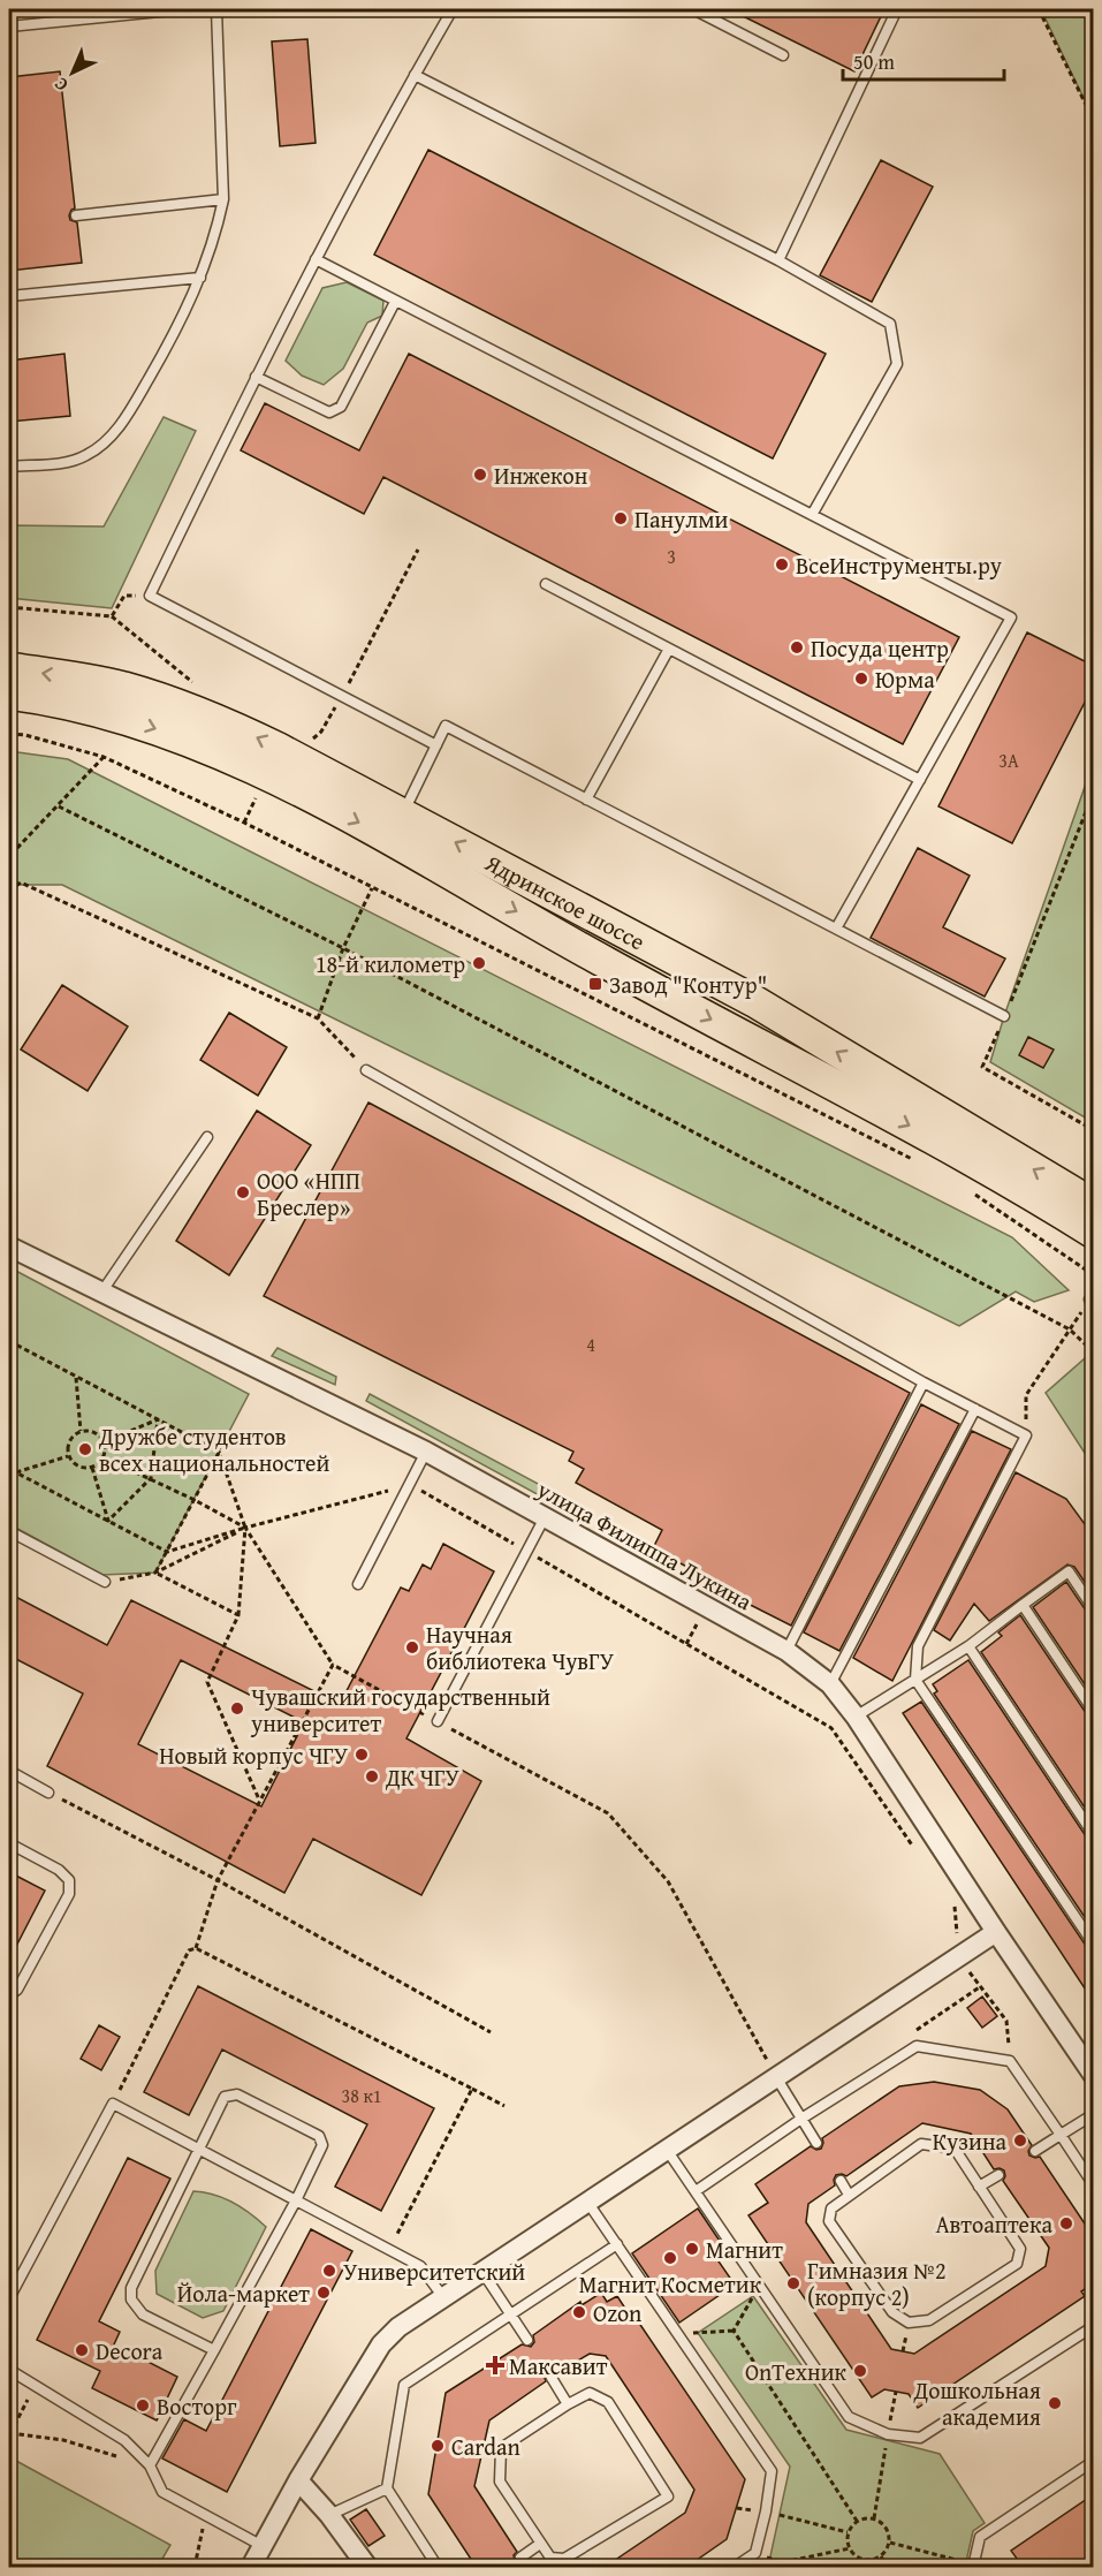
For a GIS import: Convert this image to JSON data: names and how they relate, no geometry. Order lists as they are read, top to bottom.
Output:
{
  "streets": {
    "main road": ["Ядринское шоссе"],
    "street": ["улица Филиппа Лукина"]
  },
  "places": {
    "other": [
      "Инжекон",
      "Панулми",
      "ВсеИнструменты.ру",
      "Посуда центр",
      "Юрма",
      "18-й километр",
      "ООО «НПП Бреслер»",
      "Дружбе студентов всех национальностей",
      "Научная библиотека ЧувГУ",
      "Чувашский государственный университет",
      "Новый корпус ЧГУ",
      "ДК ЧГУ",
      "Кузина",
      "Автоаптека",
      "Магнит",
      "Магнит Косметик",
      "Университетский",
      "Гимназия №2 (корпус 2)",
      "Йола-маркет",
      "Ozon",
      "Decora",
      "OnТехник",
      "Дошкольная академия",
      "Восторг",
      "Cardan"
    ],
    "transit": ["Завод \"Контур\""],
    "health": ["Максавит"]
  },
  "house_numbers": [
    "3",
    "3А",
    "4",
    "38 к1"
  ],
  "scale_bar": "50 m",
  "north": "bottom left"
}
